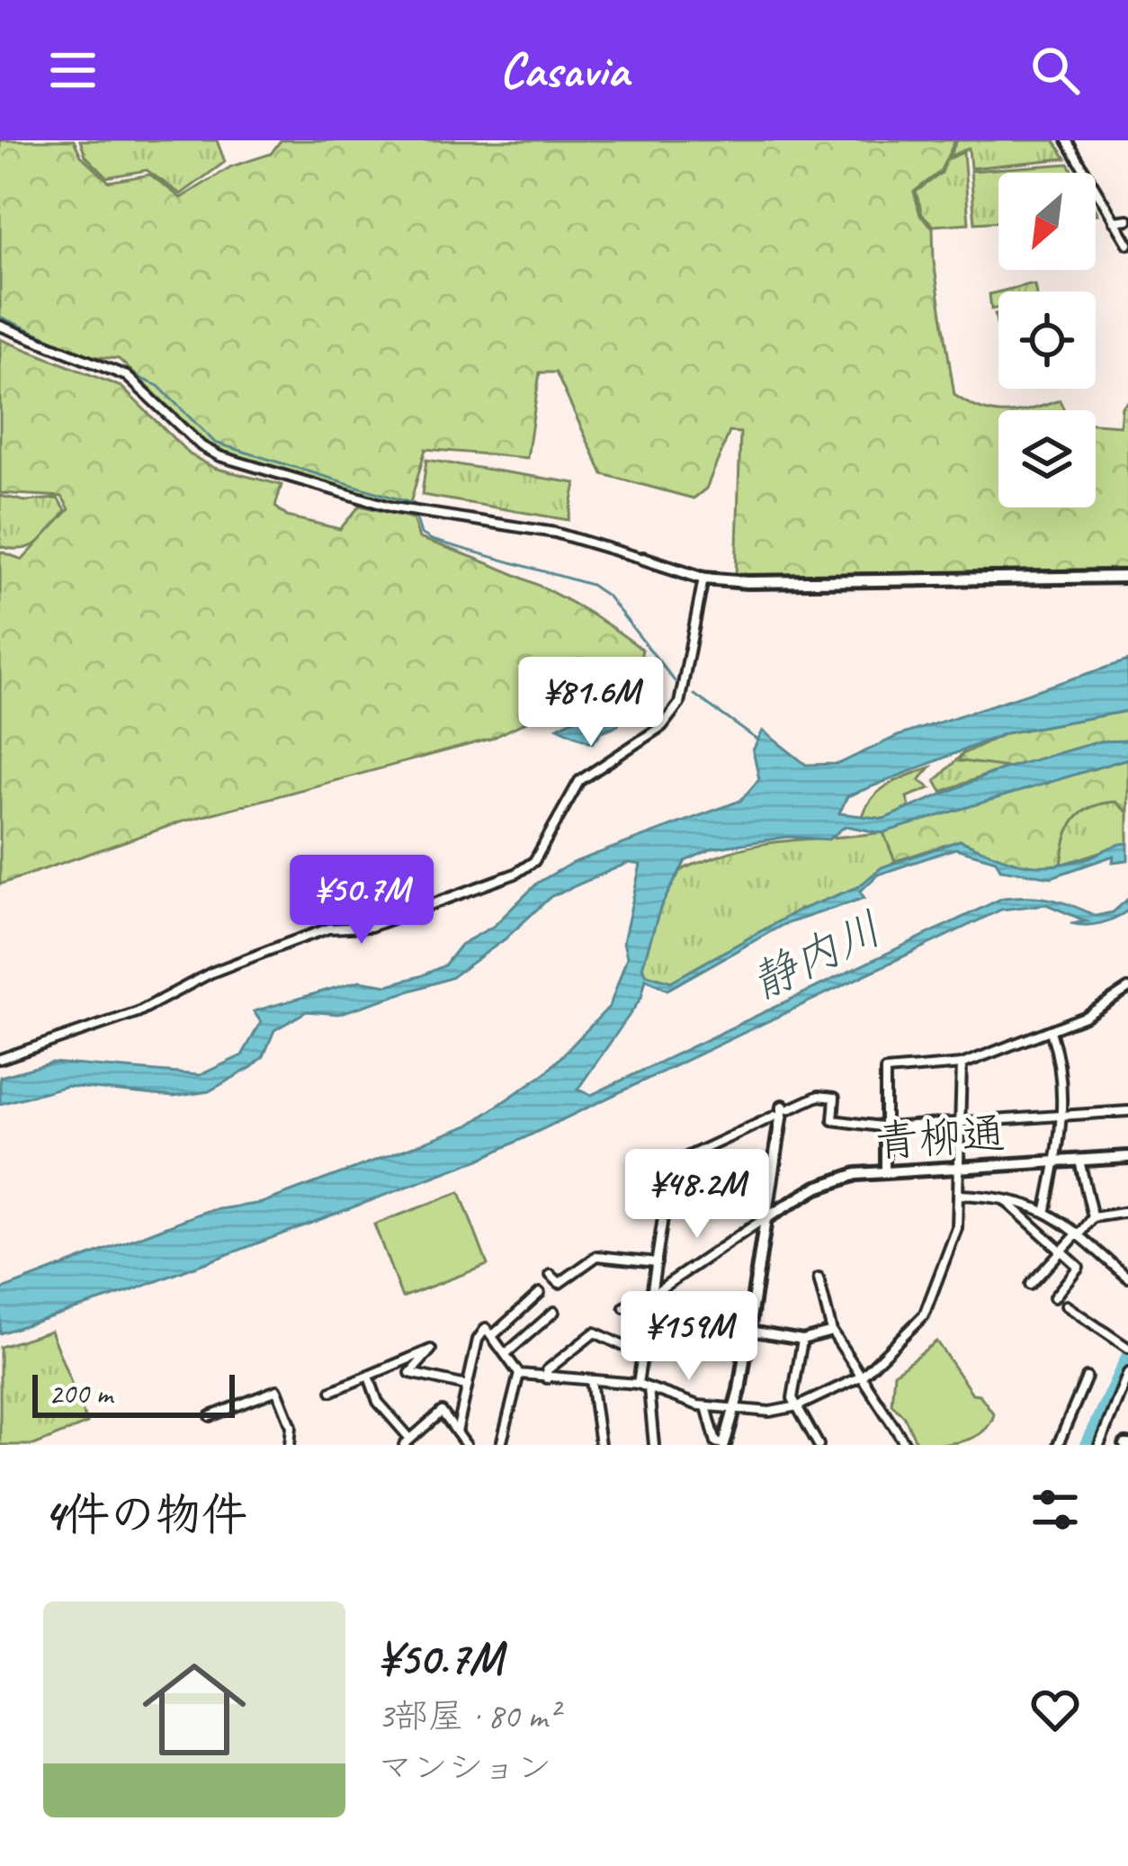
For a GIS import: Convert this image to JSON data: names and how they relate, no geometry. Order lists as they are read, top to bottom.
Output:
{
  "streets": {
    "street": ["青柳通"]
  },
  "water": ["静内川"],
  "scale_bar": "200 m",
  "north": "bottom left",
  "page": {
    "header": "Casavia",
    "price": [
      "¥81.6M",
      "¥50.7M",
      "¥48.2M",
      "¥159M"
    ],
    "scale": "200 m",
    "heading": "4件の物件",
    "list": [
      {
        "name": "¥50.7M",
        "note": "3部屋 · 80 m² · マンション"
      }
    ]
  }
}
